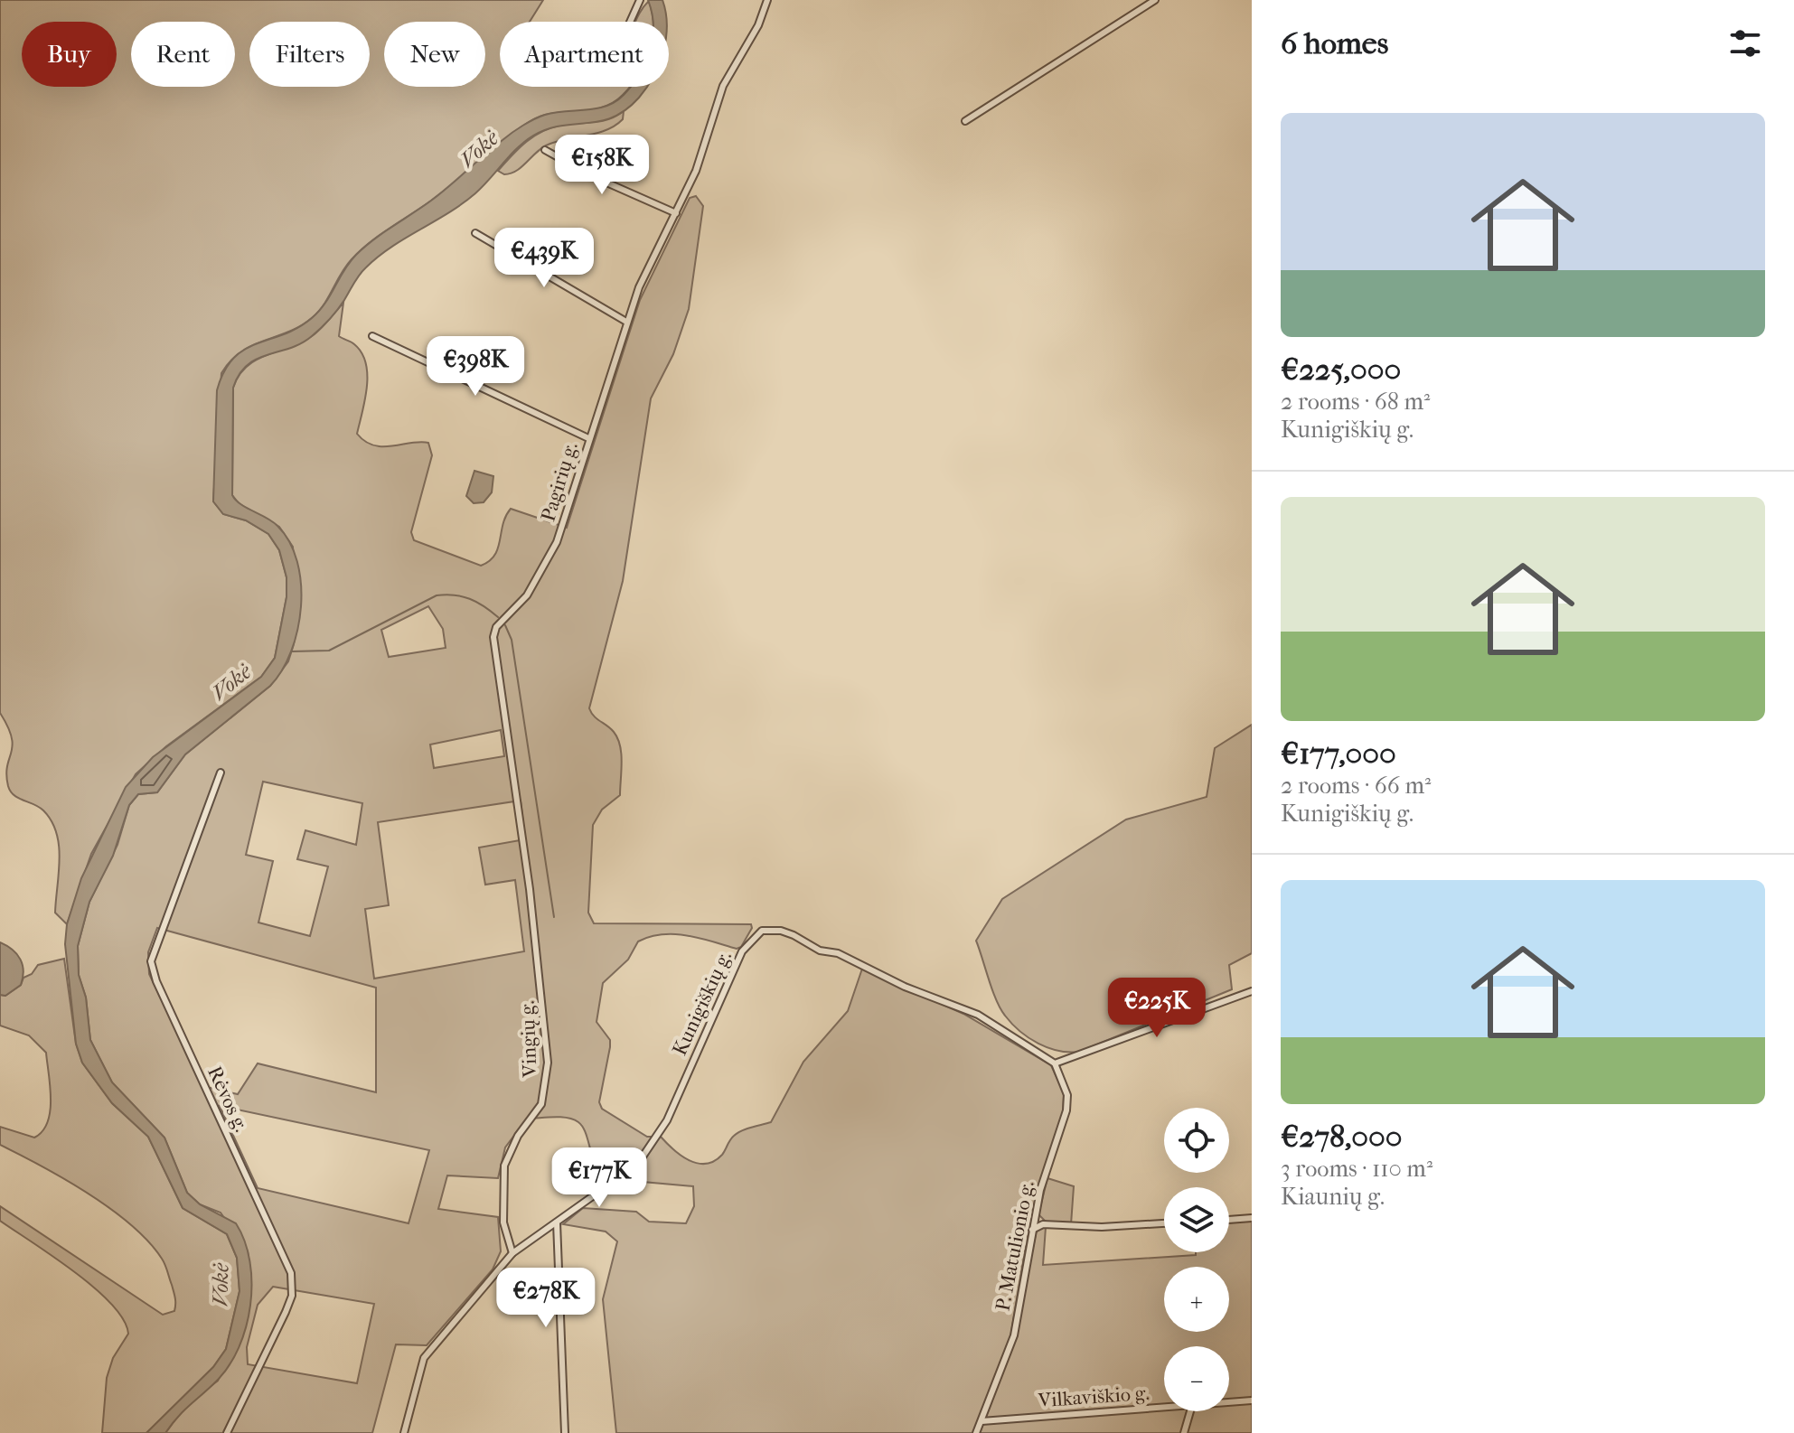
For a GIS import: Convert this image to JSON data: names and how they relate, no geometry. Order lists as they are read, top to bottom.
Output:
{
  "streets": {
    "street": [
      "Pagirių g.",
      "Kunigiškių g.",
      "Vingių g.",
      "Rėvos g.",
      "P. Matulionio g.",
      "Vilkaviškio g."
    ]
  },
  "crossings": [
    ["Pagirių g.", "Vingių g."],
    ["Kunigiškių g.", "Vingių g."],
    ["Kunigiškių g.", "P. Matulionio g."],
    ["P. Matulionio g.", "Vilkaviškio g."]
  ],
  "water": ["Vokė"],
  "page": {
    "heading": "6 homes",
    "chip": [
      "Buy",
      "Rent",
      "Filters",
      "New",
      "Apartment"
    ],
    "list": [
      {
        "name": "€225,000",
        "note": "2 rooms · 68 m² · Kunigiškių g."
      },
      {
        "name": "€177,000",
        "note": "2 rooms · 66 m² · Kunigiškių g."
      },
      {
        "name": "€278,000",
        "note": "3 rooms · 110 m² · Kiaunių g."
      }
    ],
    "price": [
      "€158K",
      "€439K",
      "€398K",
      "€225K",
      "€177K",
      "€278K"
    ],
    "map_buttons": ["+", "−"]
  }
}
